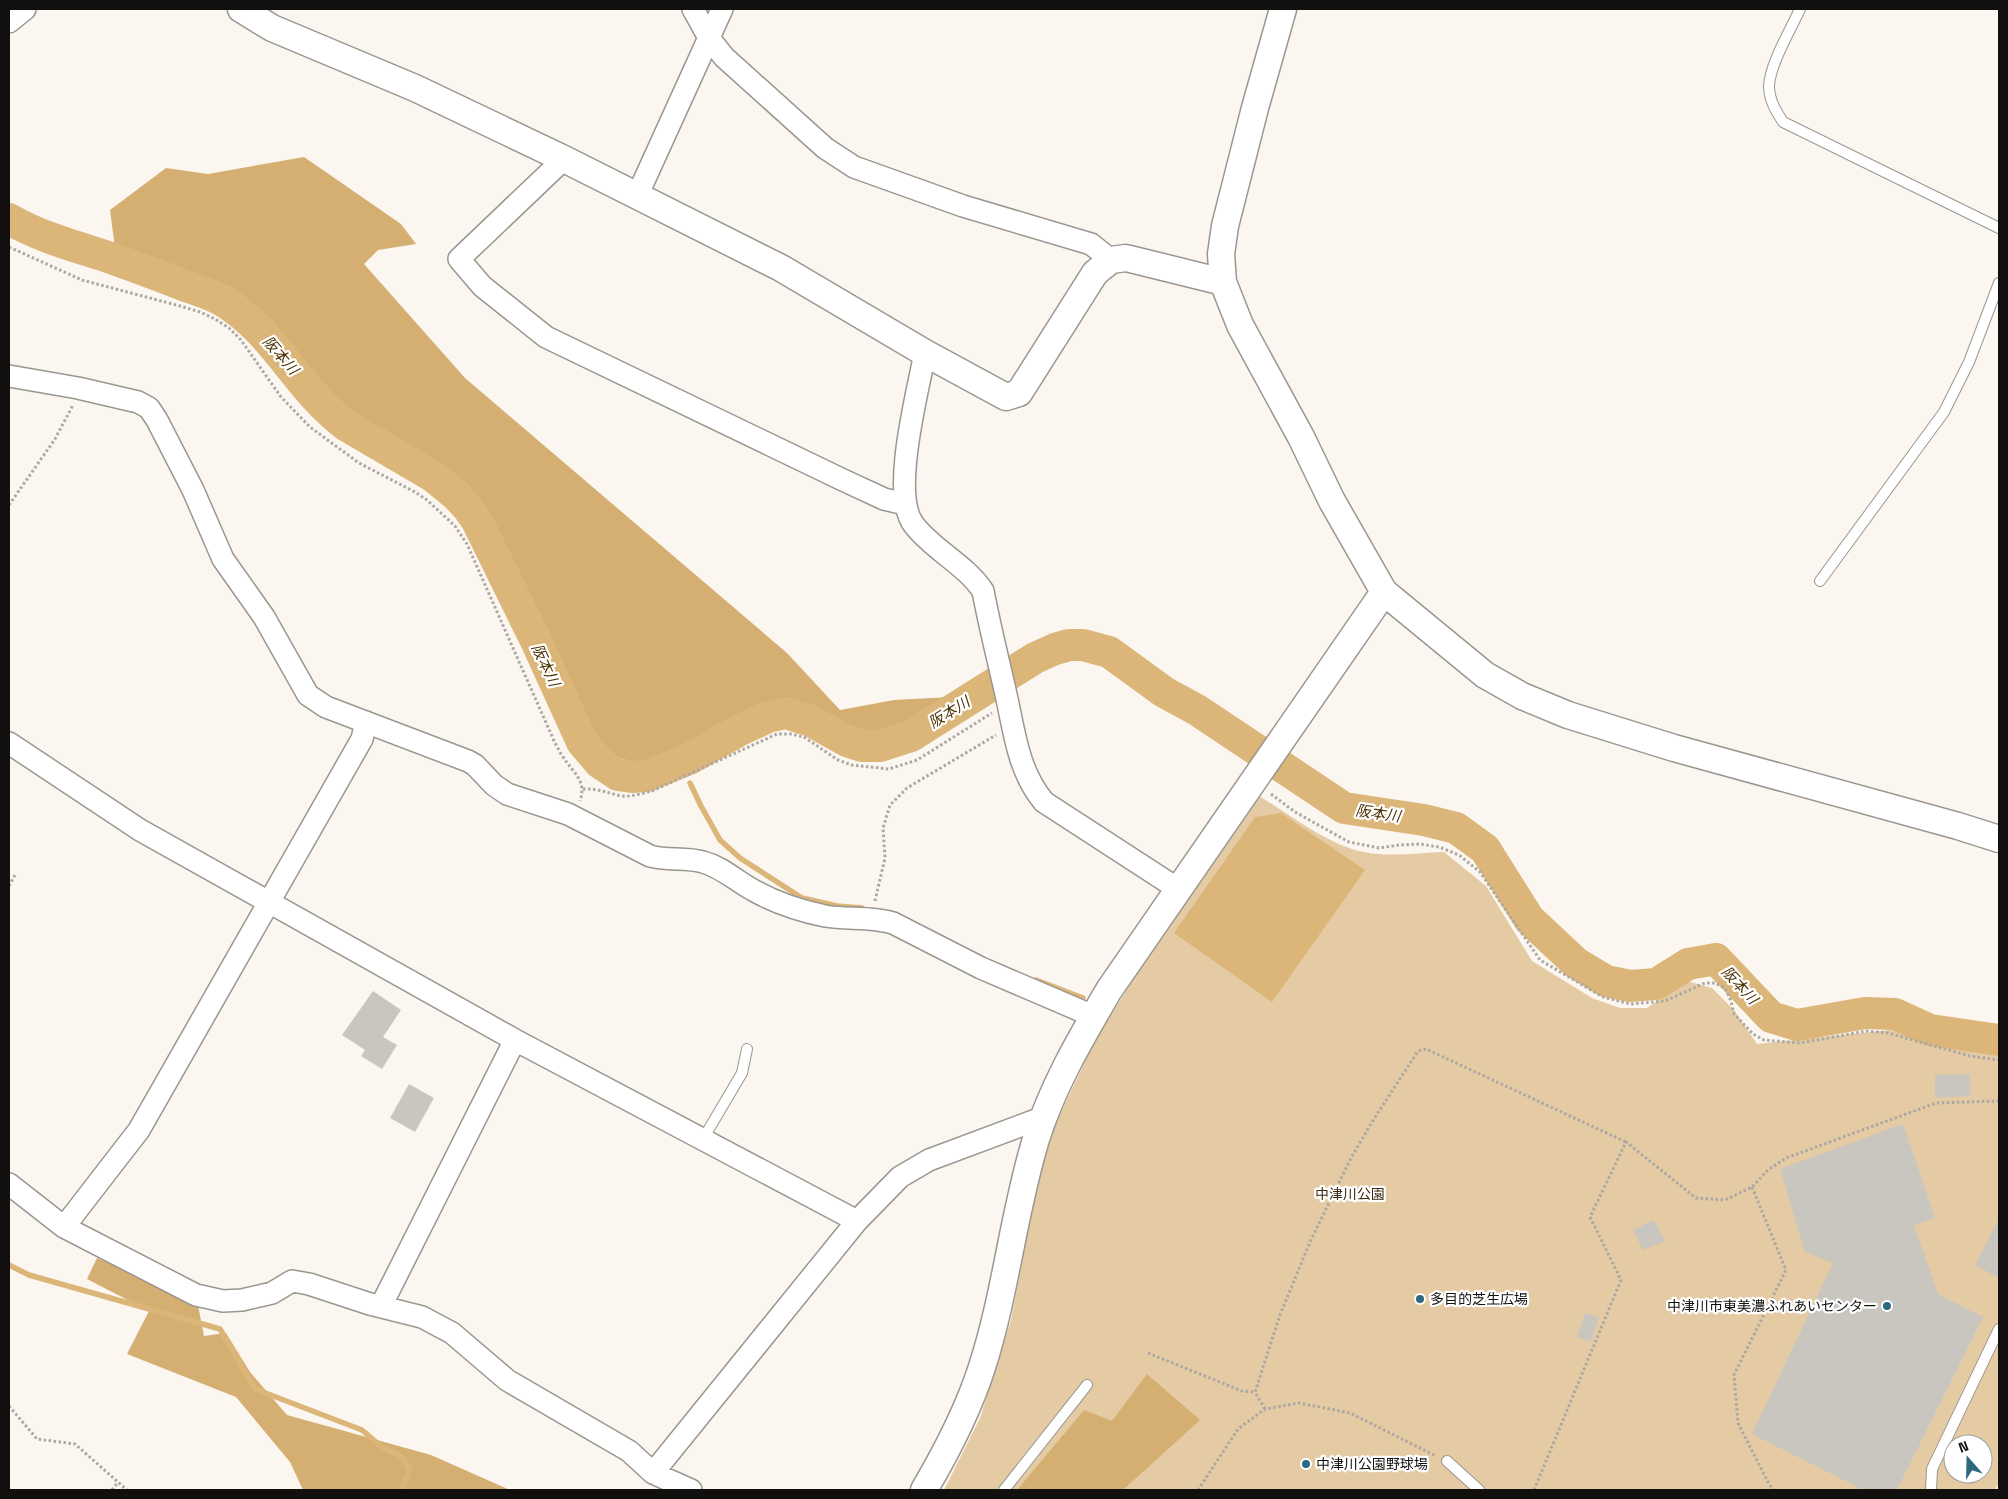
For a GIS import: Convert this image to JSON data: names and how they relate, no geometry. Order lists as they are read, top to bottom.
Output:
{
  "water": ["阪本川"],
  "parks": ["中津川公園"],
  "places": ["多目的芝生広場", "中津川市東美濃ふれあいセンター", "中津川公園野球場"],
  "north": "top"
}
